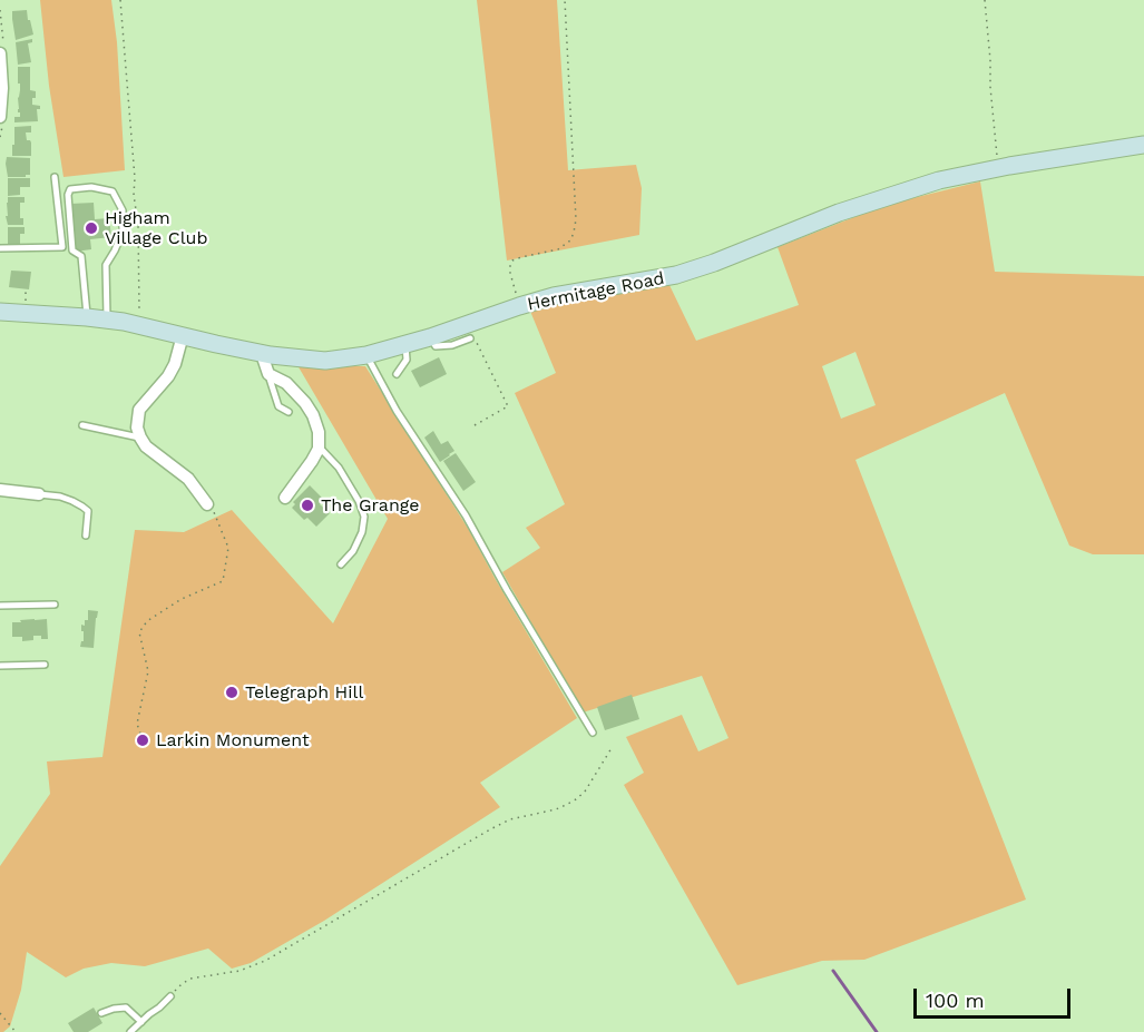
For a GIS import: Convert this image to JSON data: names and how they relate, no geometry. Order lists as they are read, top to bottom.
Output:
{
  "streets": {
    "street": ["Hermitage Road"]
  },
  "places": [
    "Higham Village Club",
    "The Grange",
    "Telegraph Hill",
    "Larkin Monument"
  ],
  "scale_bar": "100 m"
}
